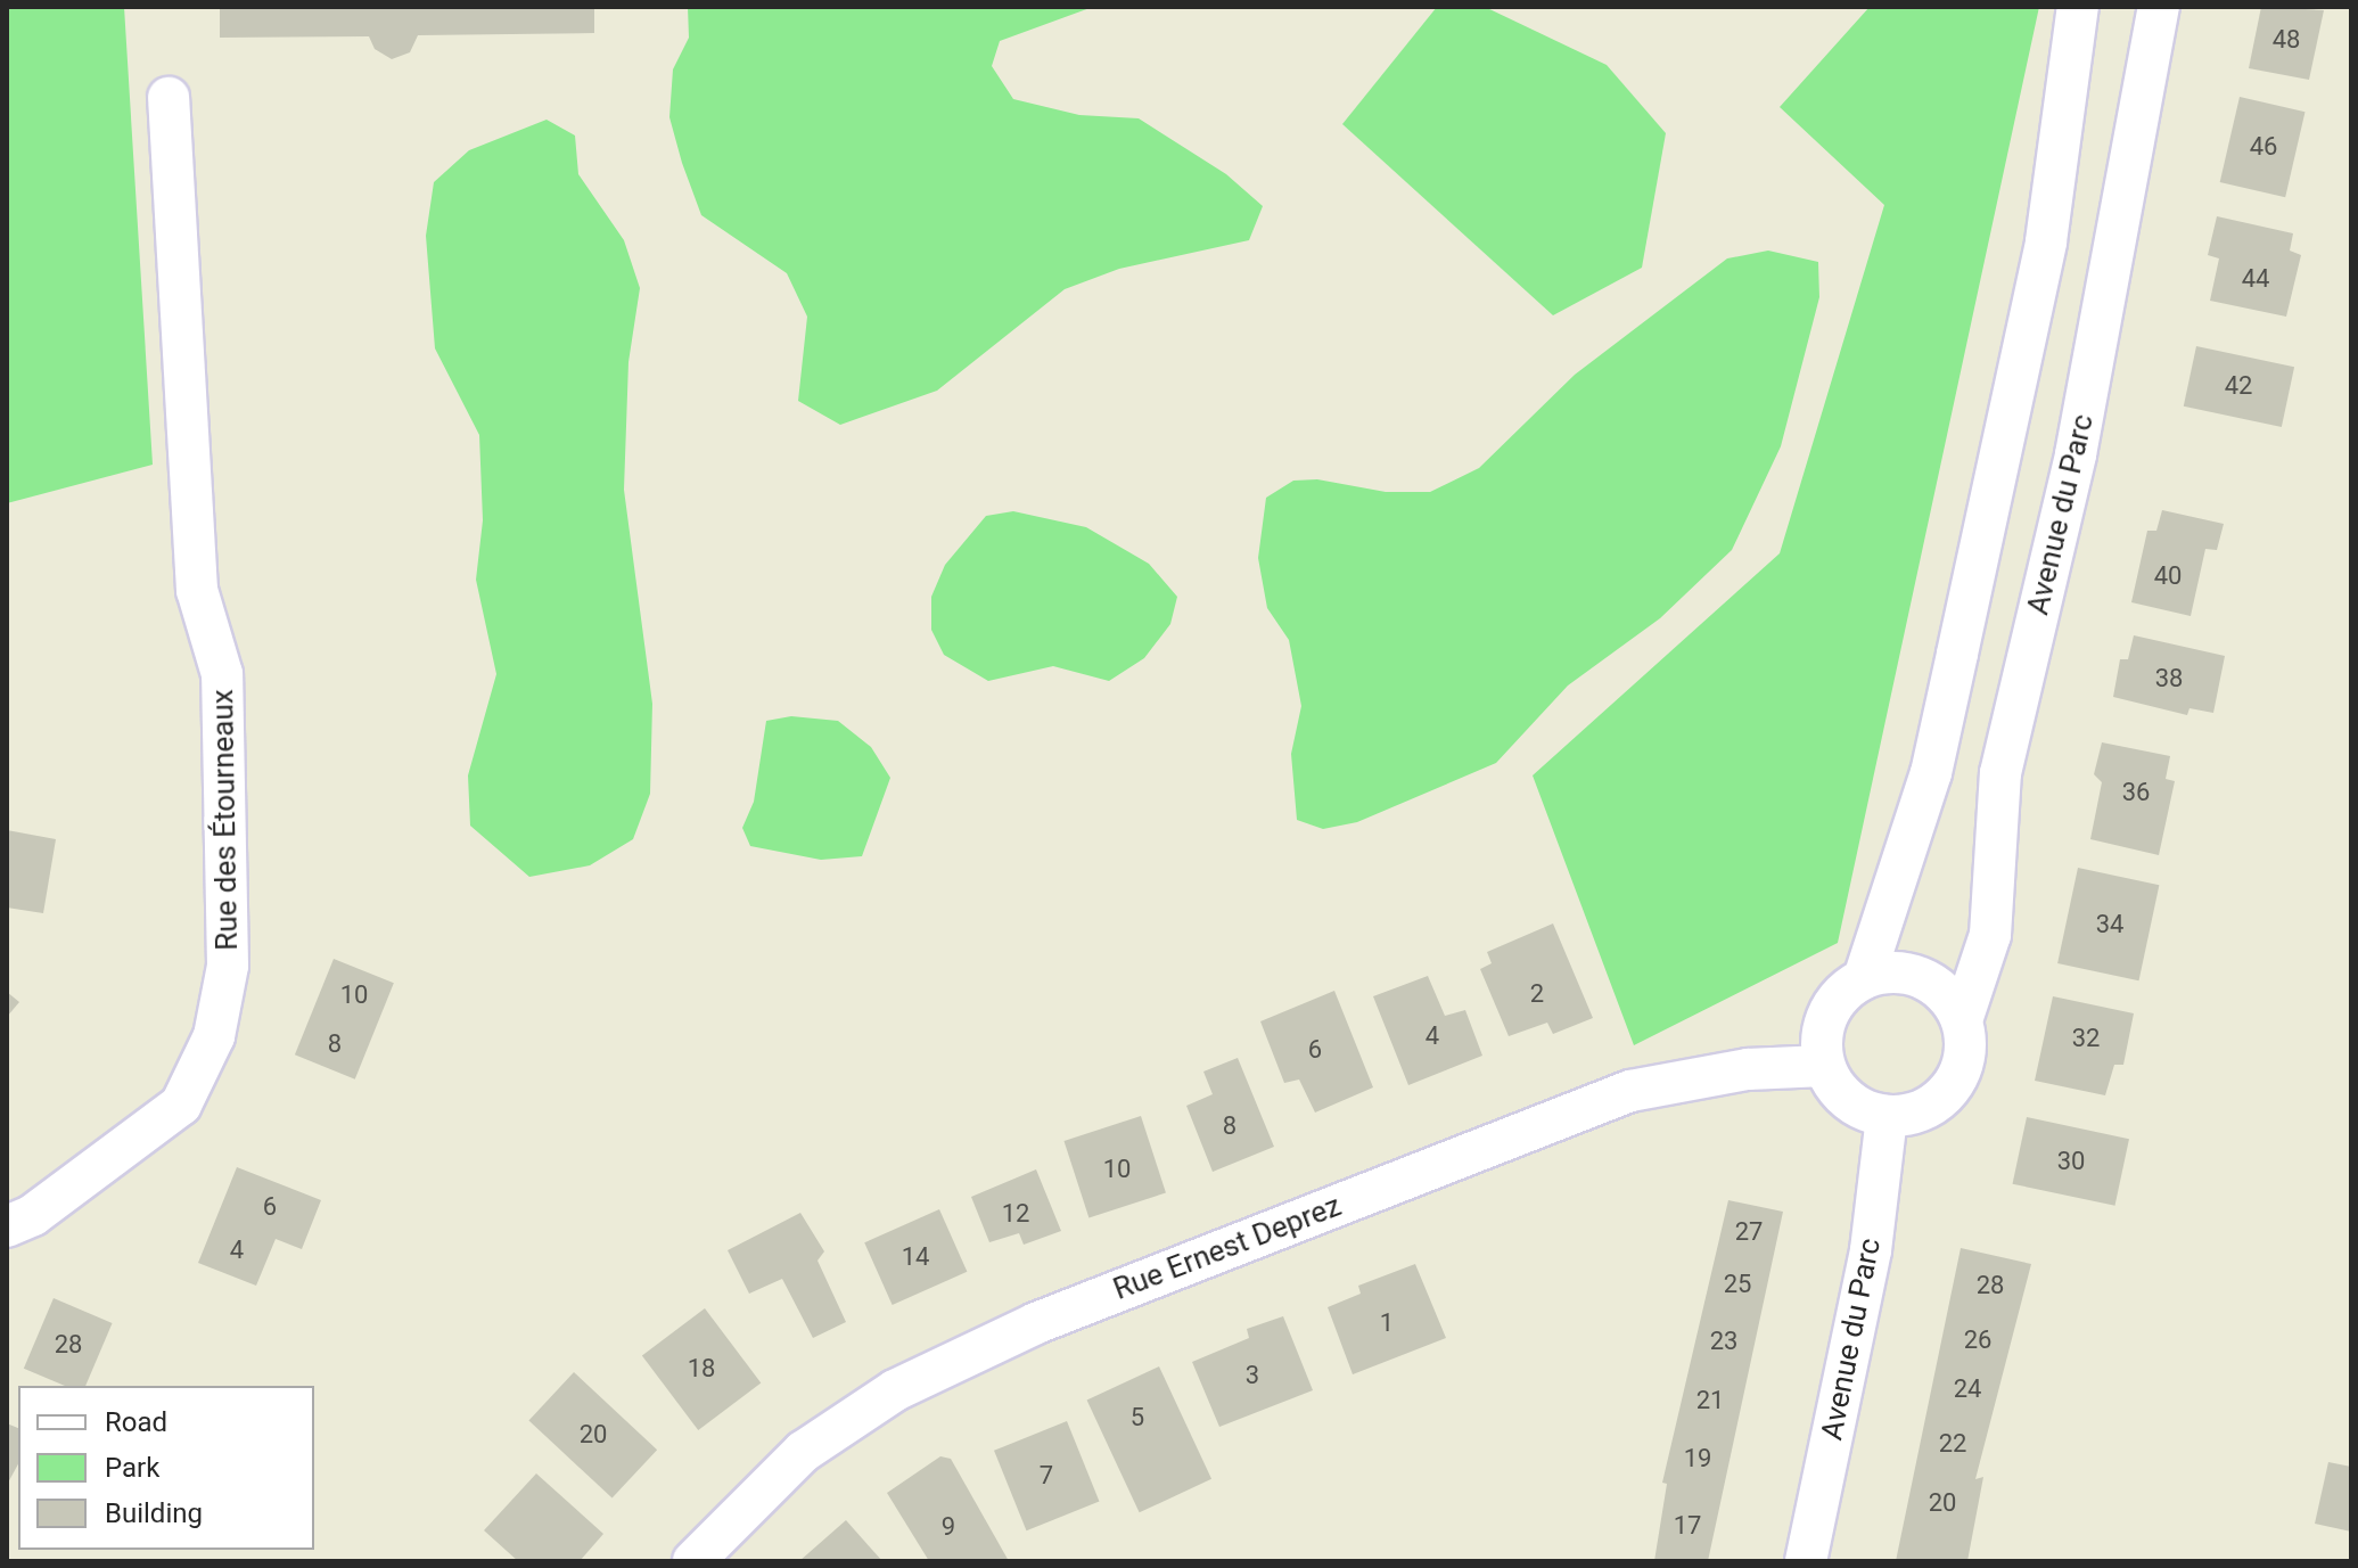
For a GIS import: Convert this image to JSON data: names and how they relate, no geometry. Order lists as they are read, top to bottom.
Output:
{
  "streets": {
    "street": ["Avenue du Parc", "Rue des Étourneaux", "Rue Ernest Deprez"]
  },
  "crossings": [
    ["Avenue du Parc", "Rue Ernest Deprez"]
  ],
  "house_numbers": [
    "48",
    "46",
    "44",
    "42",
    "40",
    "38",
    "36",
    "34",
    "2",
    "10",
    "4",
    "32",
    "8",
    "6",
    "8",
    "30",
    "10",
    "6",
    "12",
    "27",
    "4",
    "14",
    "25",
    "28",
    "1",
    "26",
    "23",
    "28",
    "18",
    "3",
    "24",
    "21",
    "5",
    "20",
    "22",
    "19",
    "7",
    "20",
    "17",
    "9"
  ],
  "legend": ["Road", "Park", "Building"]
}
